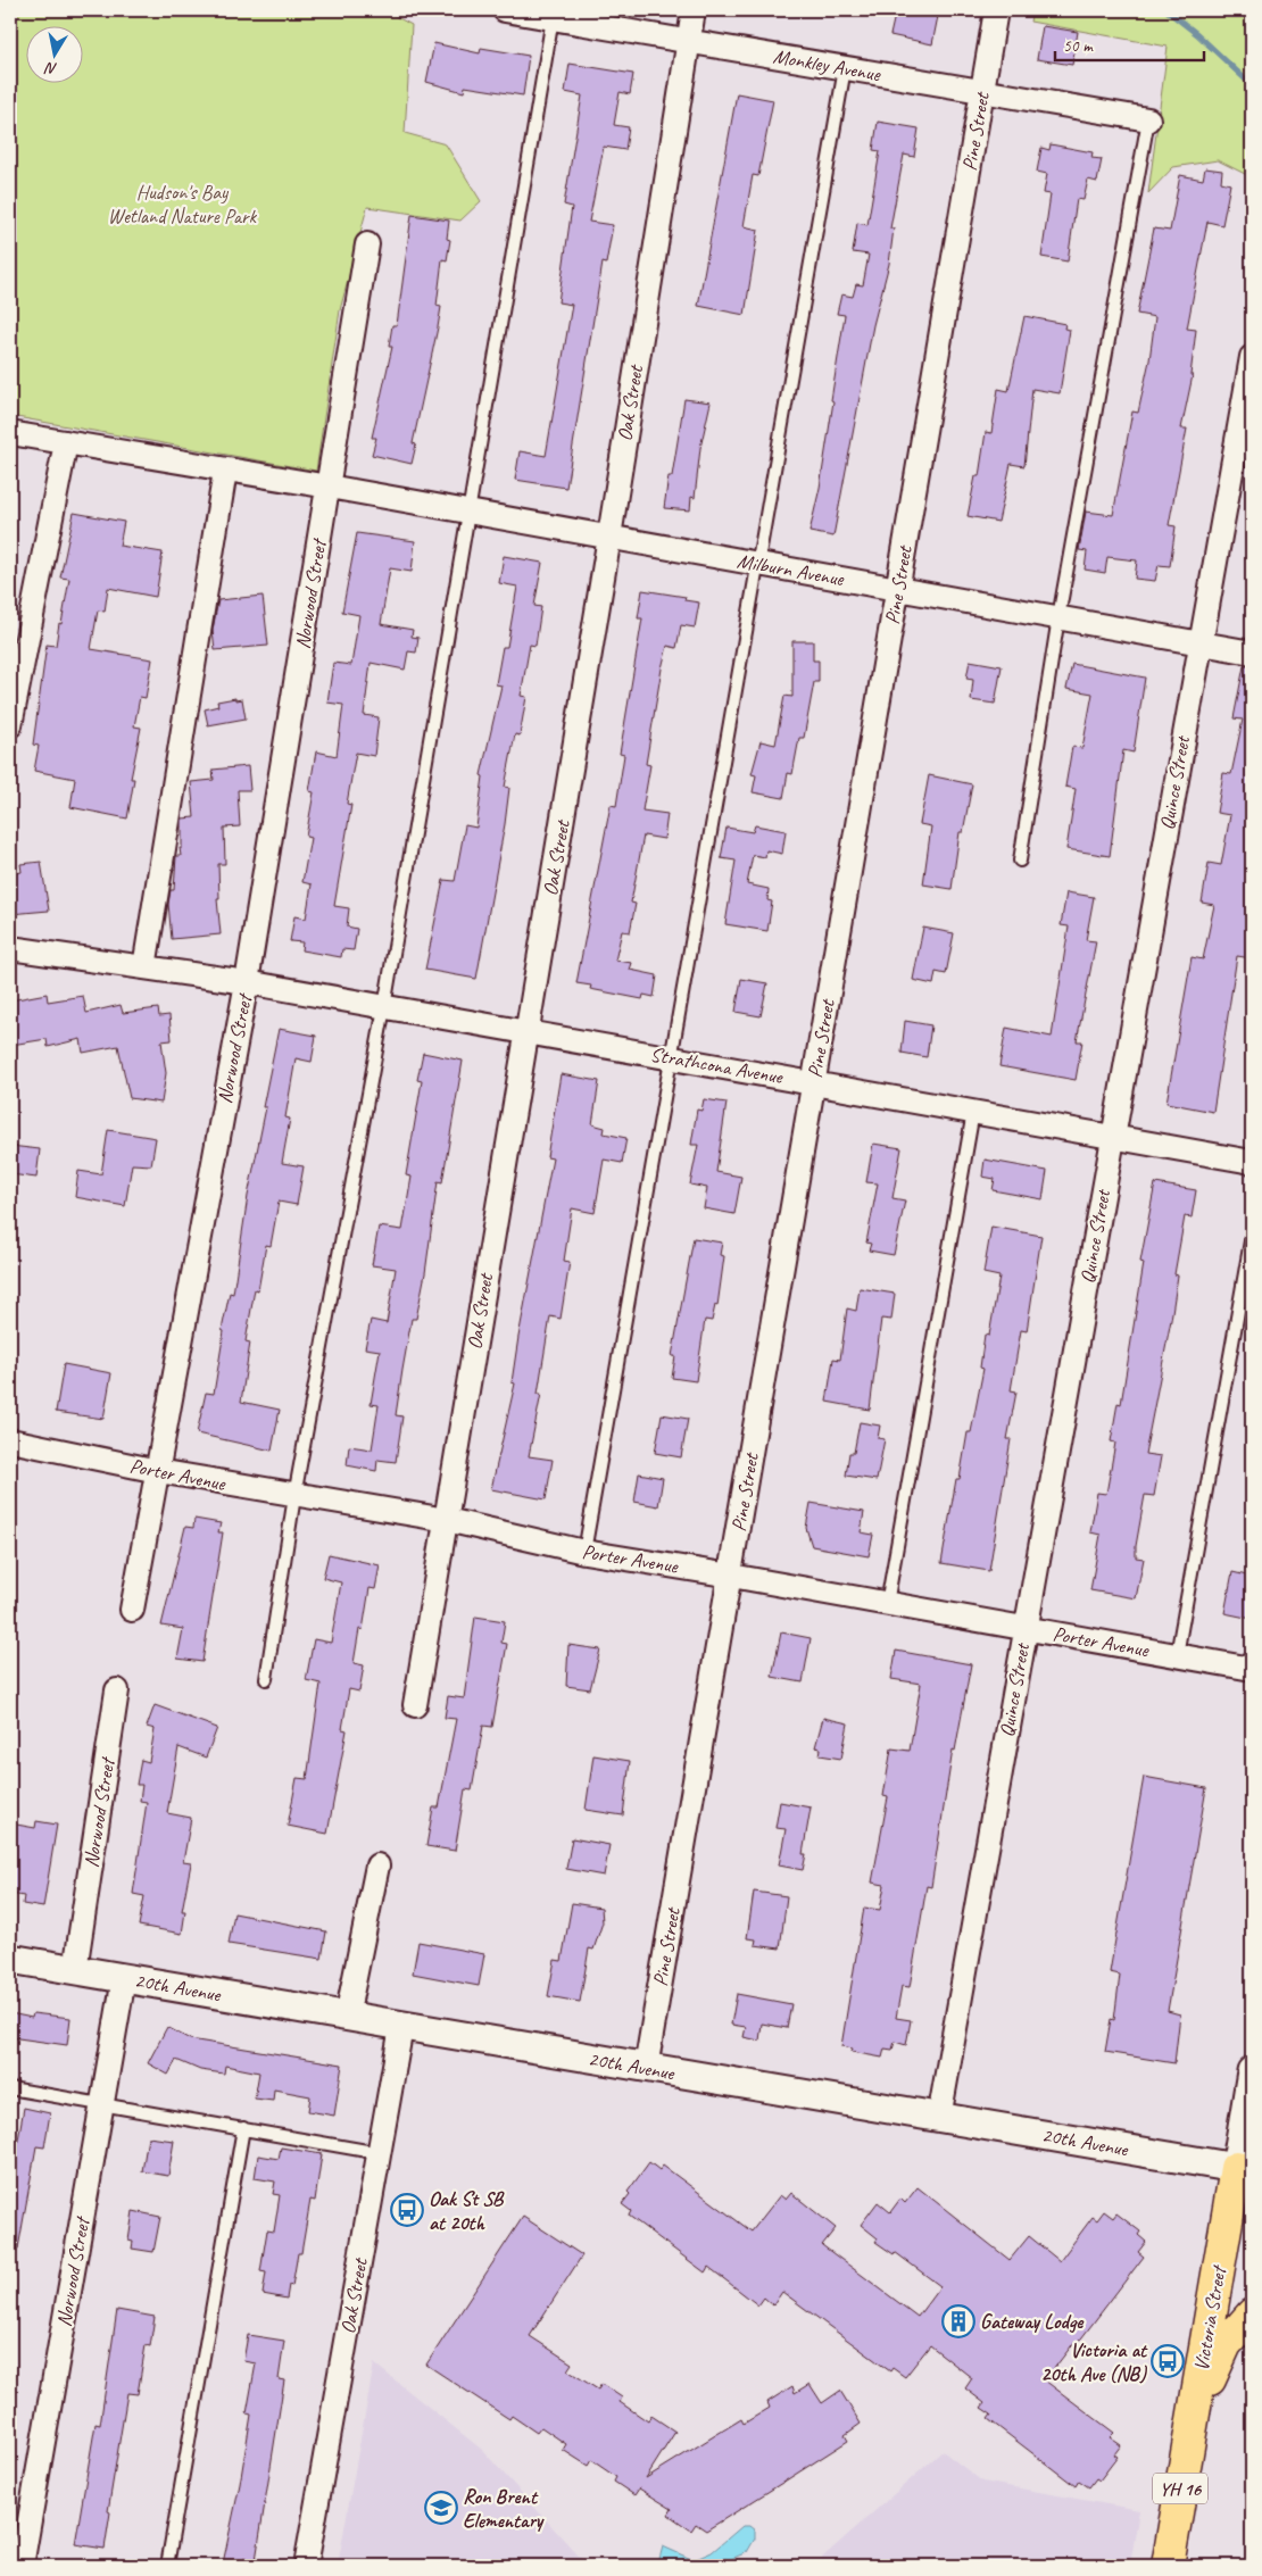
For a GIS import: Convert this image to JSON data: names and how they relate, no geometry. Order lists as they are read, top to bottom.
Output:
{
  "streets": {
    "highway": ["Victoria Street", "YH 16"],
    "street": [
      "Monkley Avenue",
      "Pine Street",
      "Oak Street",
      "Milburn Avenue",
      "Norwood Street",
      "Quince Street",
      "Strathcona Avenue",
      "Porter Avenue",
      "20th Avenue"
    ]
  },
  "crossings": [
    ["Monkley Avenue", "Pine Street"],
    ["Monkley Avenue", "Oak Street"],
    ["Pine Street", "Milburn Avenue"],
    ["Pine Street", "Strathcona Avenue"],
    ["Pine Street", "Porter Avenue"],
    ["Pine Street", "20th Avenue"],
    ["Oak Street", "Milburn Avenue"],
    ["Oak Street", "Strathcona Avenue"],
    ["Oak Street", "Porter Avenue"],
    ["Oak Street", "20th Avenue"],
    ["Milburn Avenue", "Norwood Street"],
    ["Milburn Avenue", "Quince Street"],
    ["Norwood Street", "Strathcona Avenue"],
    ["Norwood Street", "Porter Avenue"],
    ["Norwood Street", "20th Avenue"],
    ["Quince Street", "Strathcona Avenue"],
    ["Quince Street", "Porter Avenue"],
    ["Quince Street", "20th Avenue"],
    ["20th Avenue", "Victoria Street"]
  ],
  "parks": ["Hudson's Bay Wetland Nature Park"],
  "places": {
    "bus stop": ["Oak St SB at 20th", "Victoria at 20th Ave (NB)"],
    "building": ["Gateway Lodge"],
    "school or university": ["Ron Brent Elementary"]
  },
  "scale_bar": "50 m",
  "north": "bottom"
}
